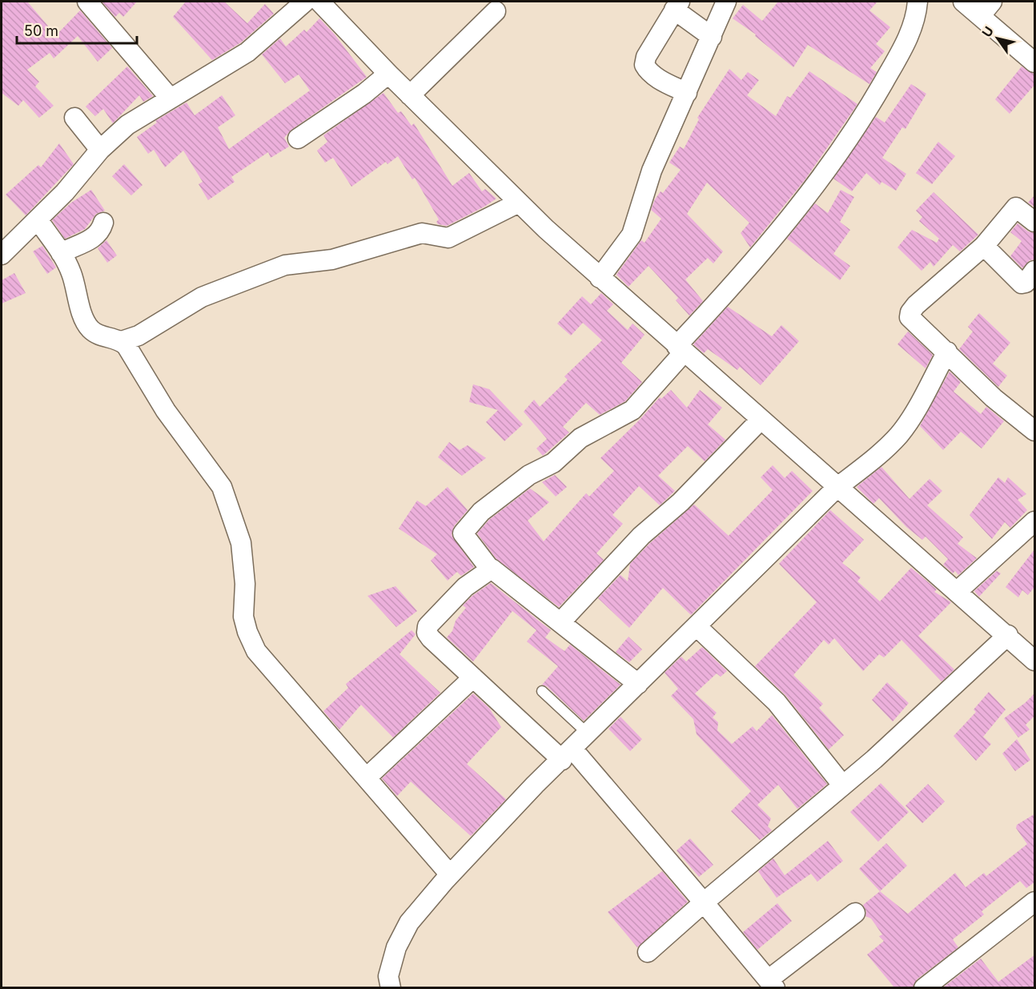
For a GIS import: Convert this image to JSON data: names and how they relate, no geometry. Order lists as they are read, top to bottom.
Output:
{
  "scale_bar": "50 m",
  "north": "top left"
}
